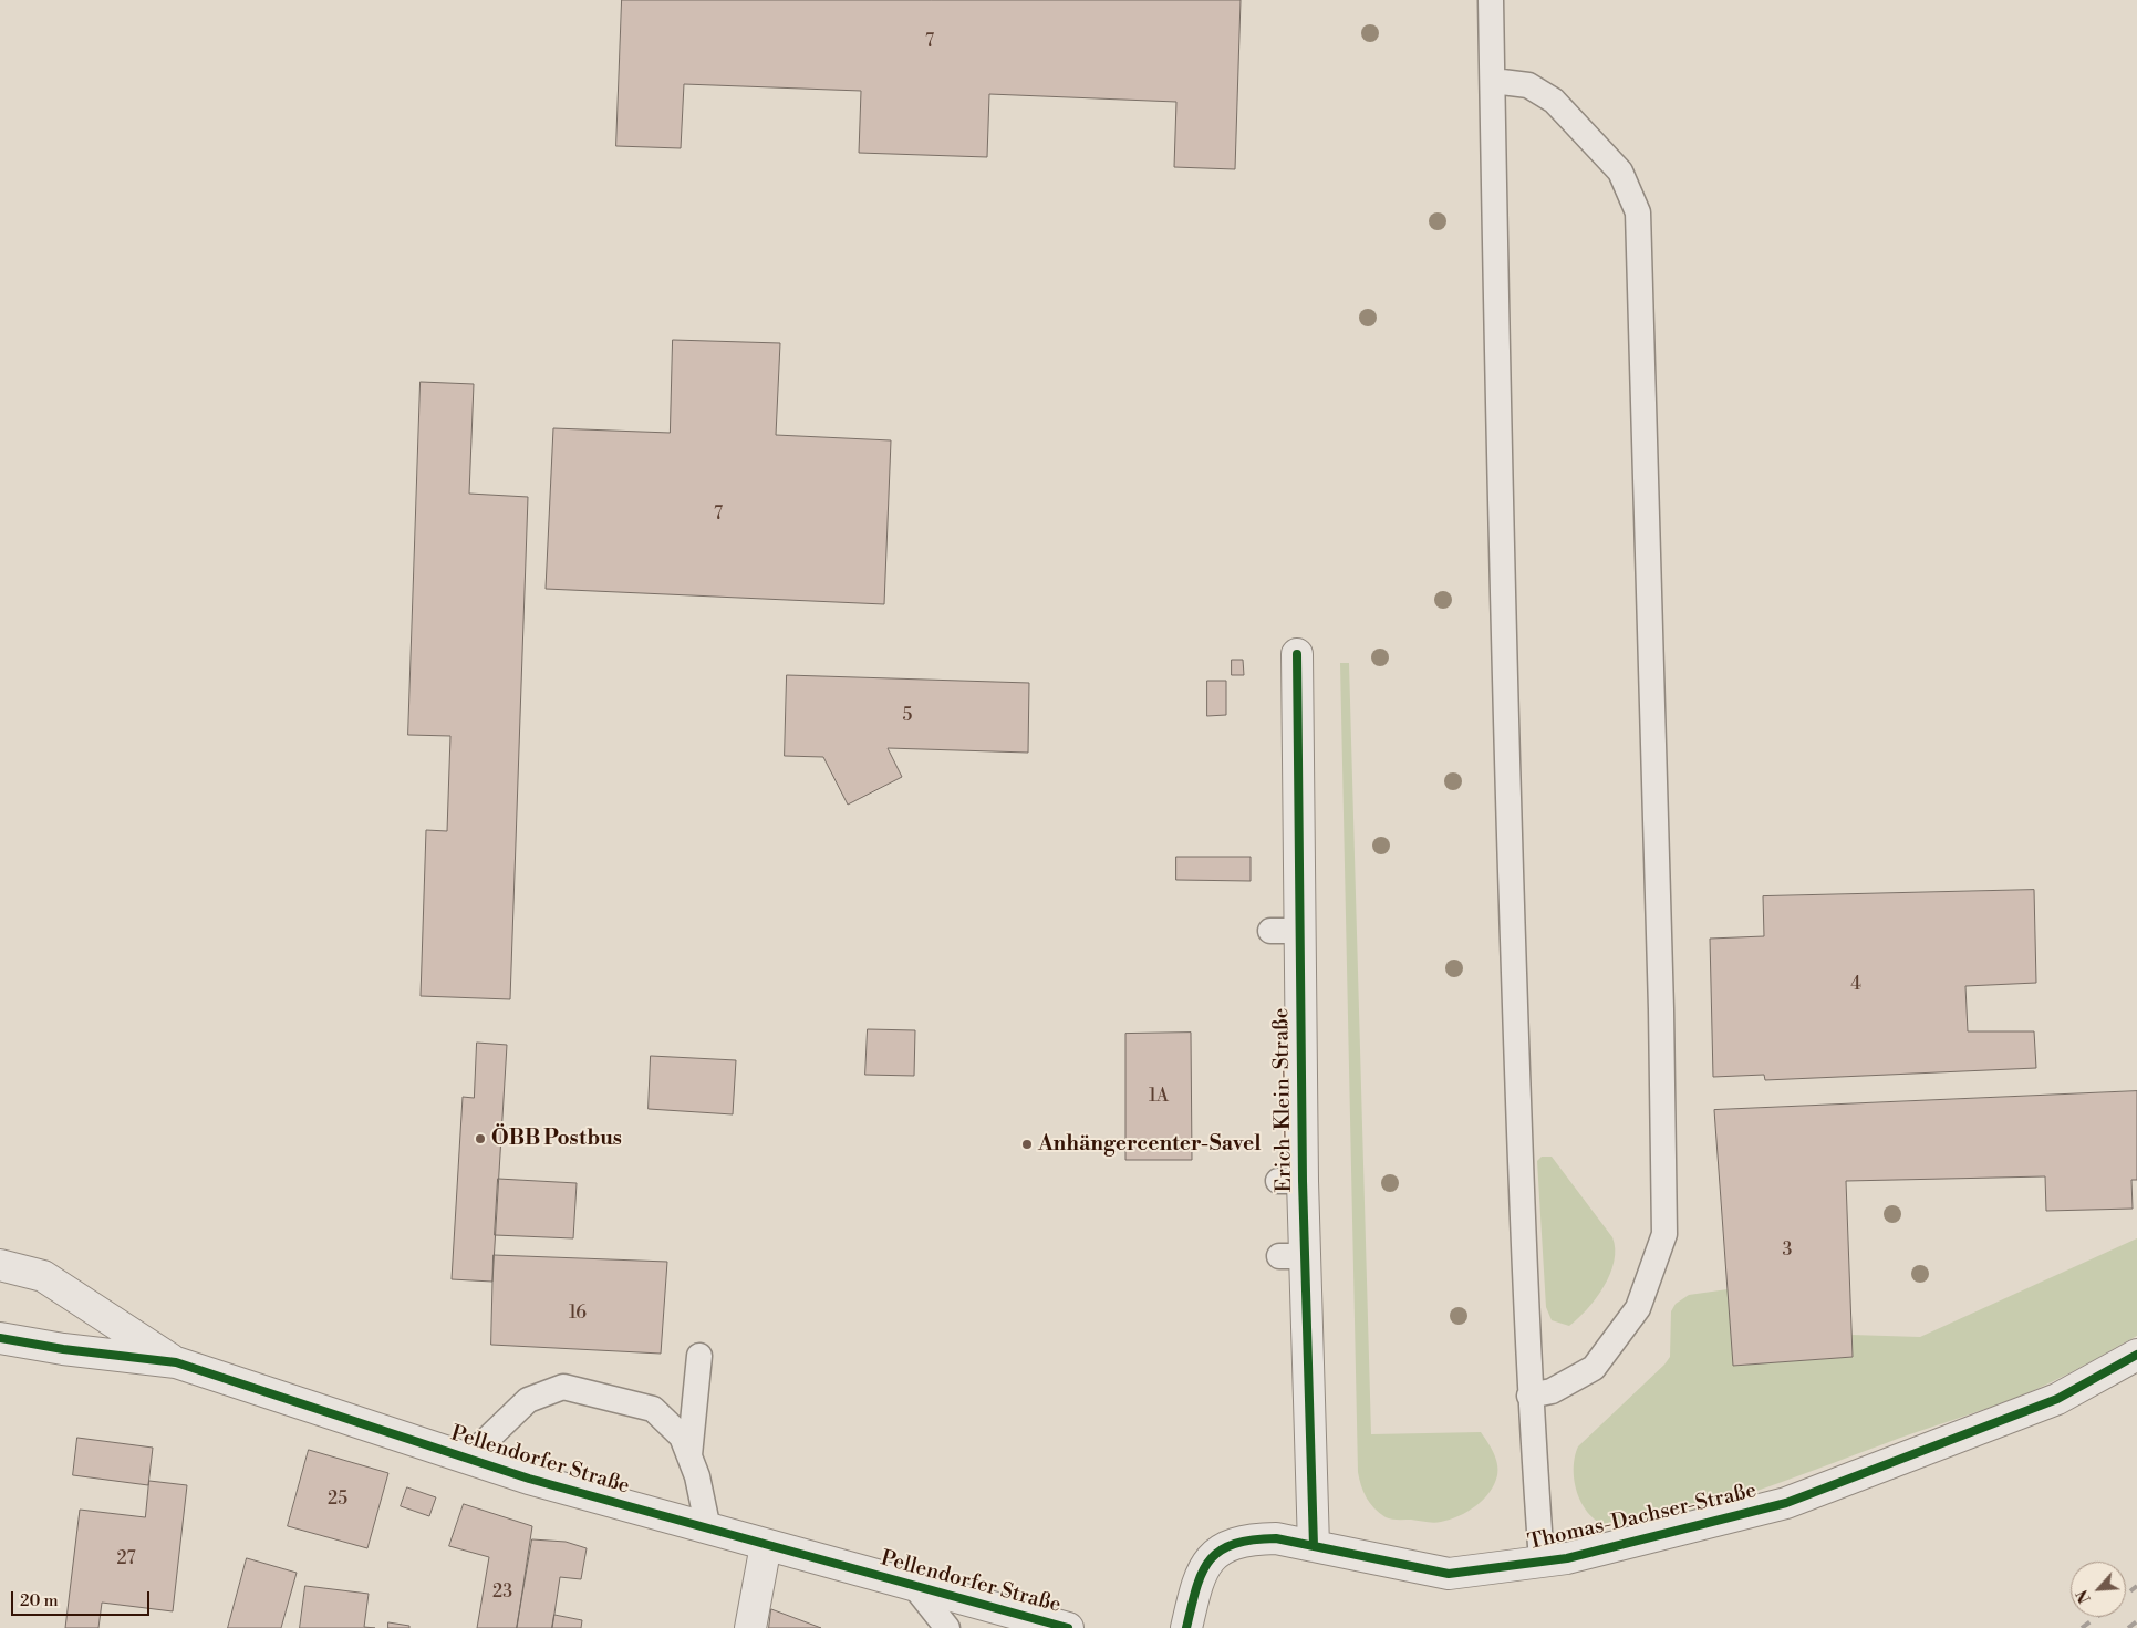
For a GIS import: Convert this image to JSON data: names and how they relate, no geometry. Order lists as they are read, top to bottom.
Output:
{
  "streets": {
    "street": ["Erich-Klein-Straße", "Pellendorfer Straße", "Thomas-Dachser-Straße"]
  },
  "crossings": [
    ["Erich-Klein-Straße", "Thomas-Dachser-Straße"]
  ],
  "places": ["ÖBB Postbus", "Anhängercenter-Savel"],
  "house_numbers": [
    "7",
    "7",
    "5",
    "4",
    "1A",
    "3",
    "16",
    "25",
    "27",
    "23"
  ],
  "scale_bar": "20 m",
  "north": "bottom left"
}
